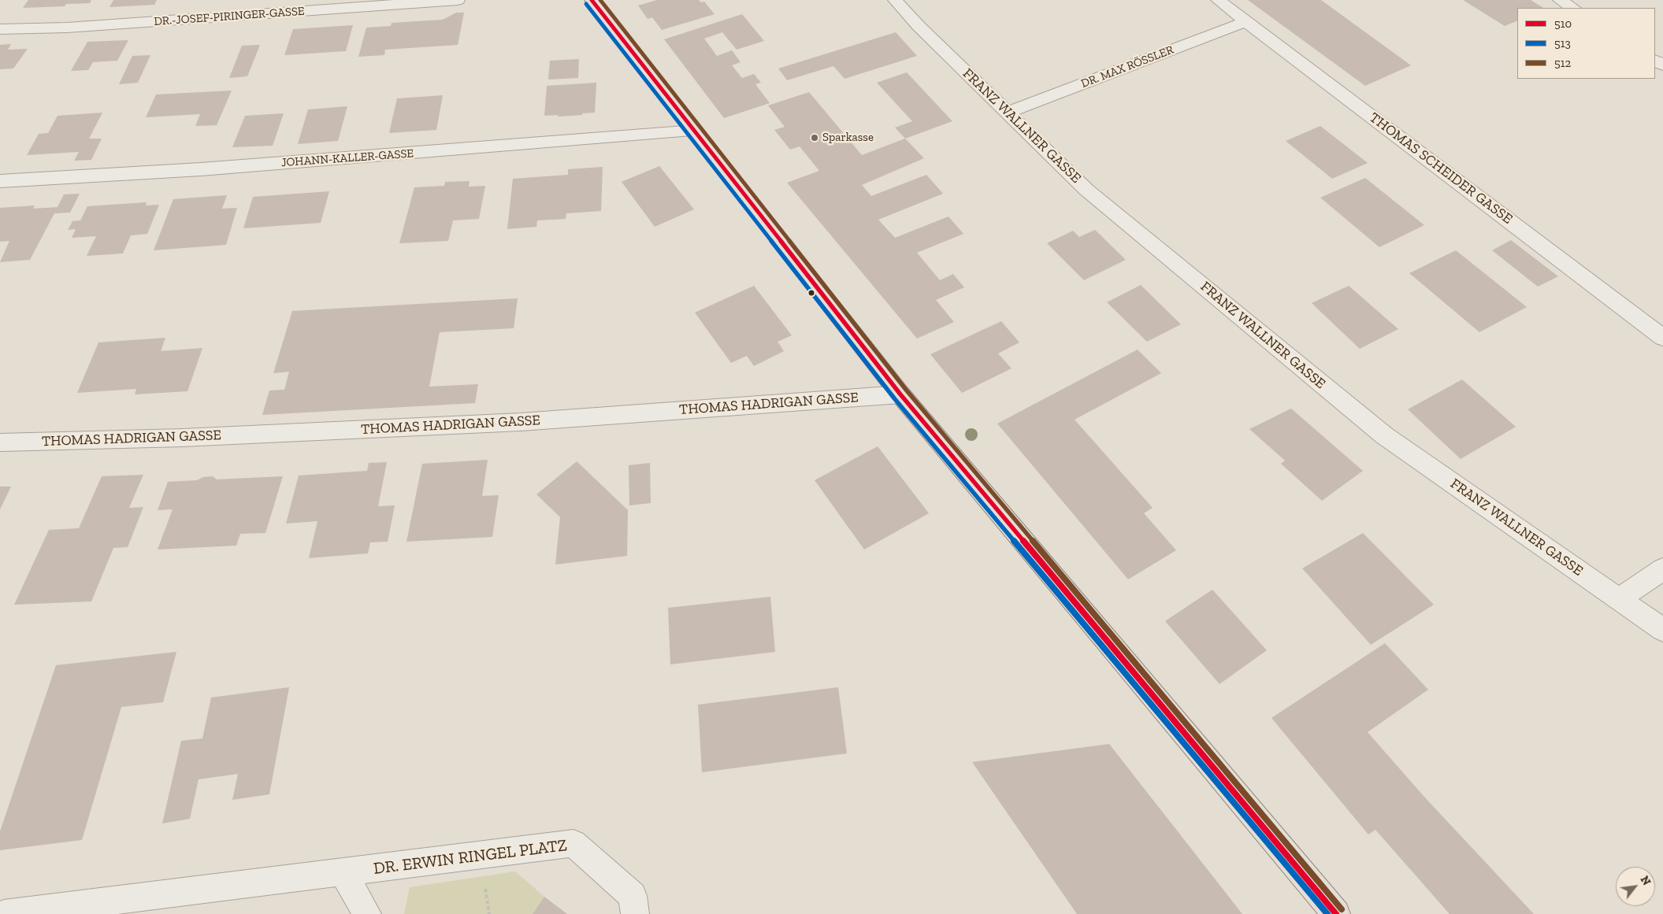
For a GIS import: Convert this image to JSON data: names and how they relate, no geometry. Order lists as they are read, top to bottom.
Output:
{
  "streets": {
    "street": [
      "DR.-JOSEF-PIRINGER-GASSE",
      "DR. MAX RÖSSLER",
      "FRANZ WALLNER GASSE",
      "JOHANN-KALLER-GASSE",
      "THOMAS SCHEIDER GASSE",
      "THOMAS HADRIGAN GASSE",
      "DR. ERWIN RINGEL PLATZ"
    ]
  },
  "crossings": [
    ["DR. MAX RÖSSLER", "FRANZ WALLNER GASSE"],
    ["DR. MAX RÖSSLER", "THOMAS SCHEIDER GASSE"]
  ],
  "places": ["Sparkasse"],
  "lines": ["transit line 510", "transit line 512", "transit line 513"],
  "legend": ["510", "513", "512"],
  "north": "top right"
}
